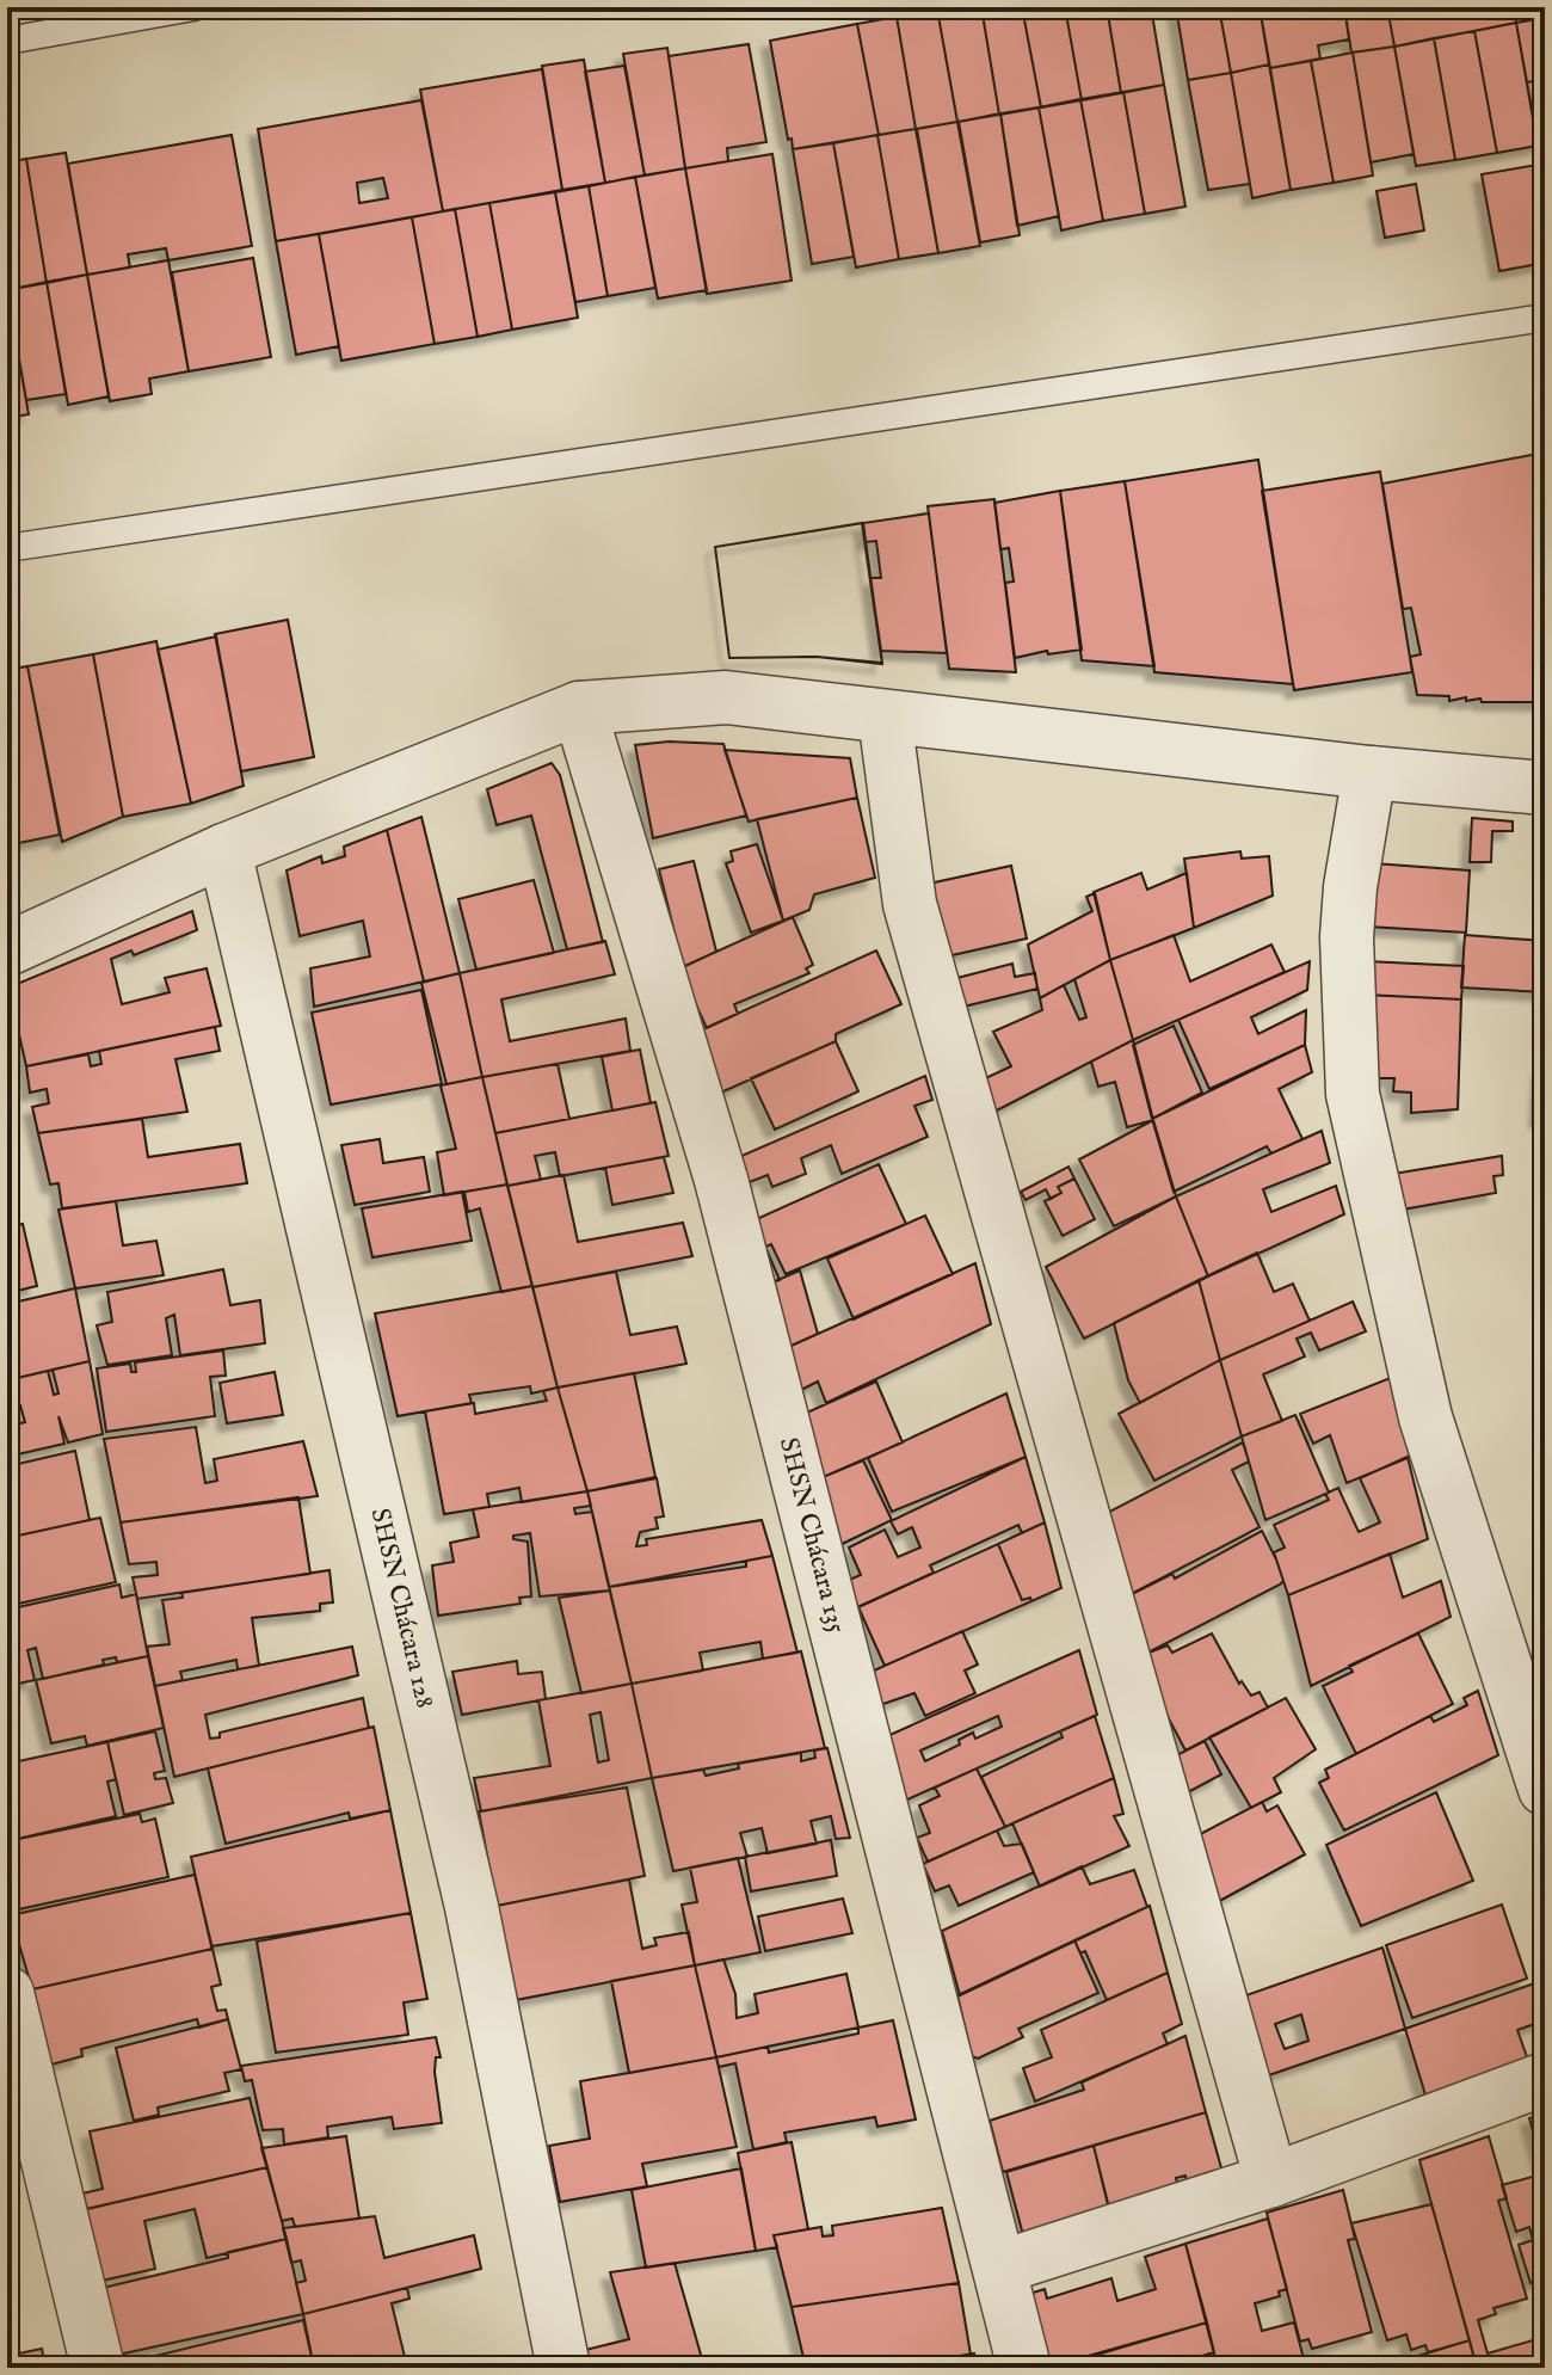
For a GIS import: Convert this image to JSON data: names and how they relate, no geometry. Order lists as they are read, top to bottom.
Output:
{
  "streets": {
    "street": ["SHSN Chácara 135", "SHSN Chácara 128"]
  }
}
